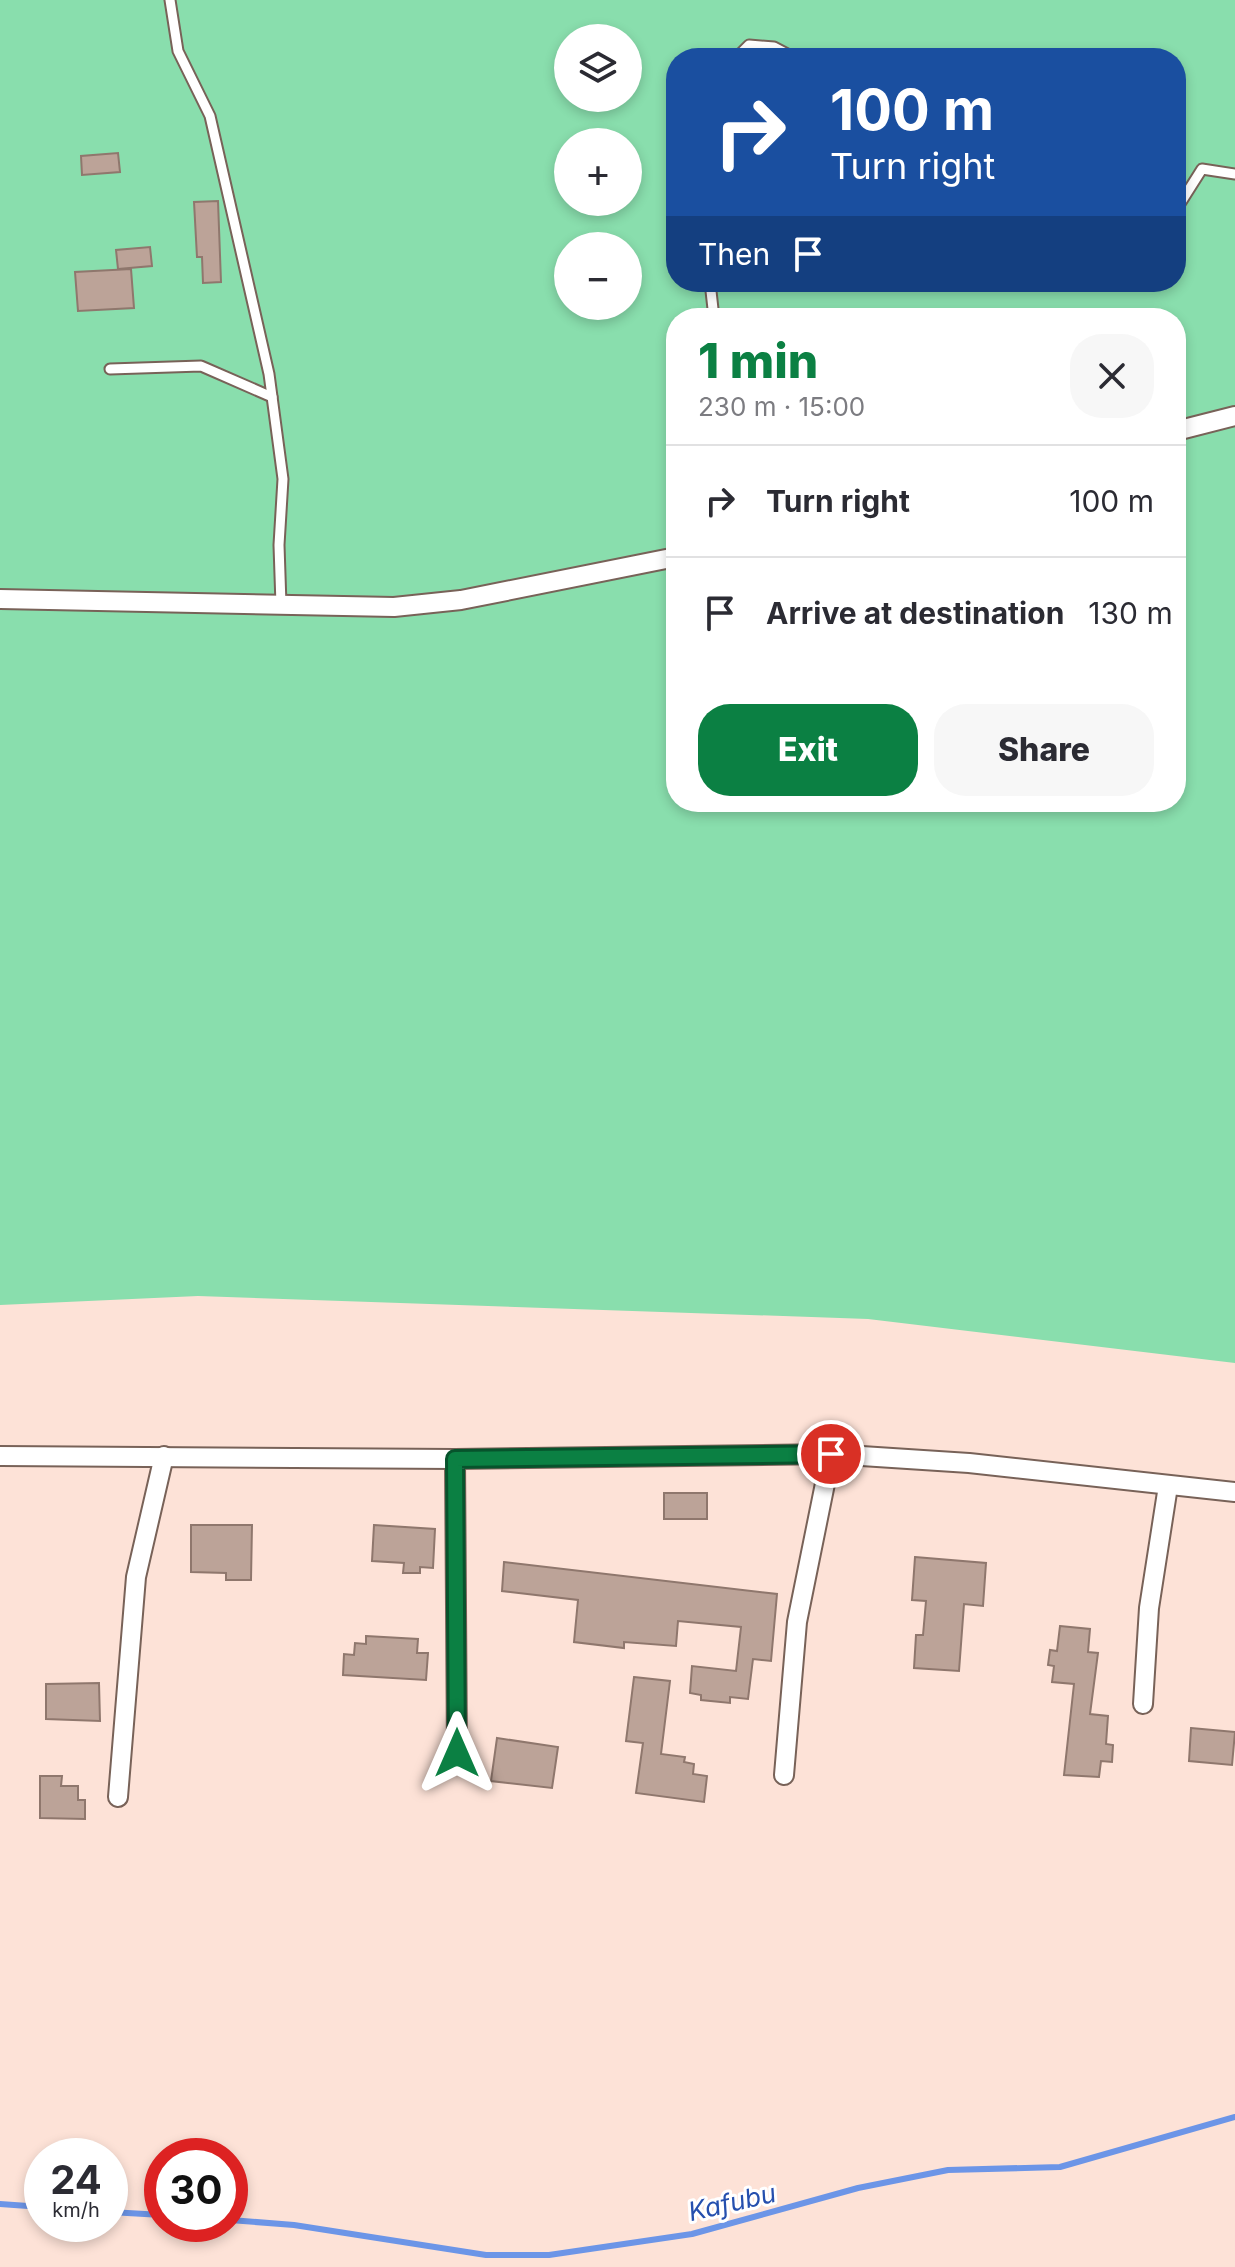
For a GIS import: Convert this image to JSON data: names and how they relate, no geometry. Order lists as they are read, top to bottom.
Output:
{
  "water": ["Kafubu"],
  "page": {
    "map_buttons": ["+", "−"],
    "turn": ["100 m", "Turn right"],
    "then": "Then",
    "heading": ["1 min", "230 m · 15:00"],
    "list": [
      {
        "name": "Turn right",
        "value": "100 m"
      },
      {
        "name": "Arrive at destination",
        "value": "130 m"
      }
    ],
    "buttons": ["Exit", "Share"],
    "speed": "24 km/h",
    "limit": "30"
  }
}
